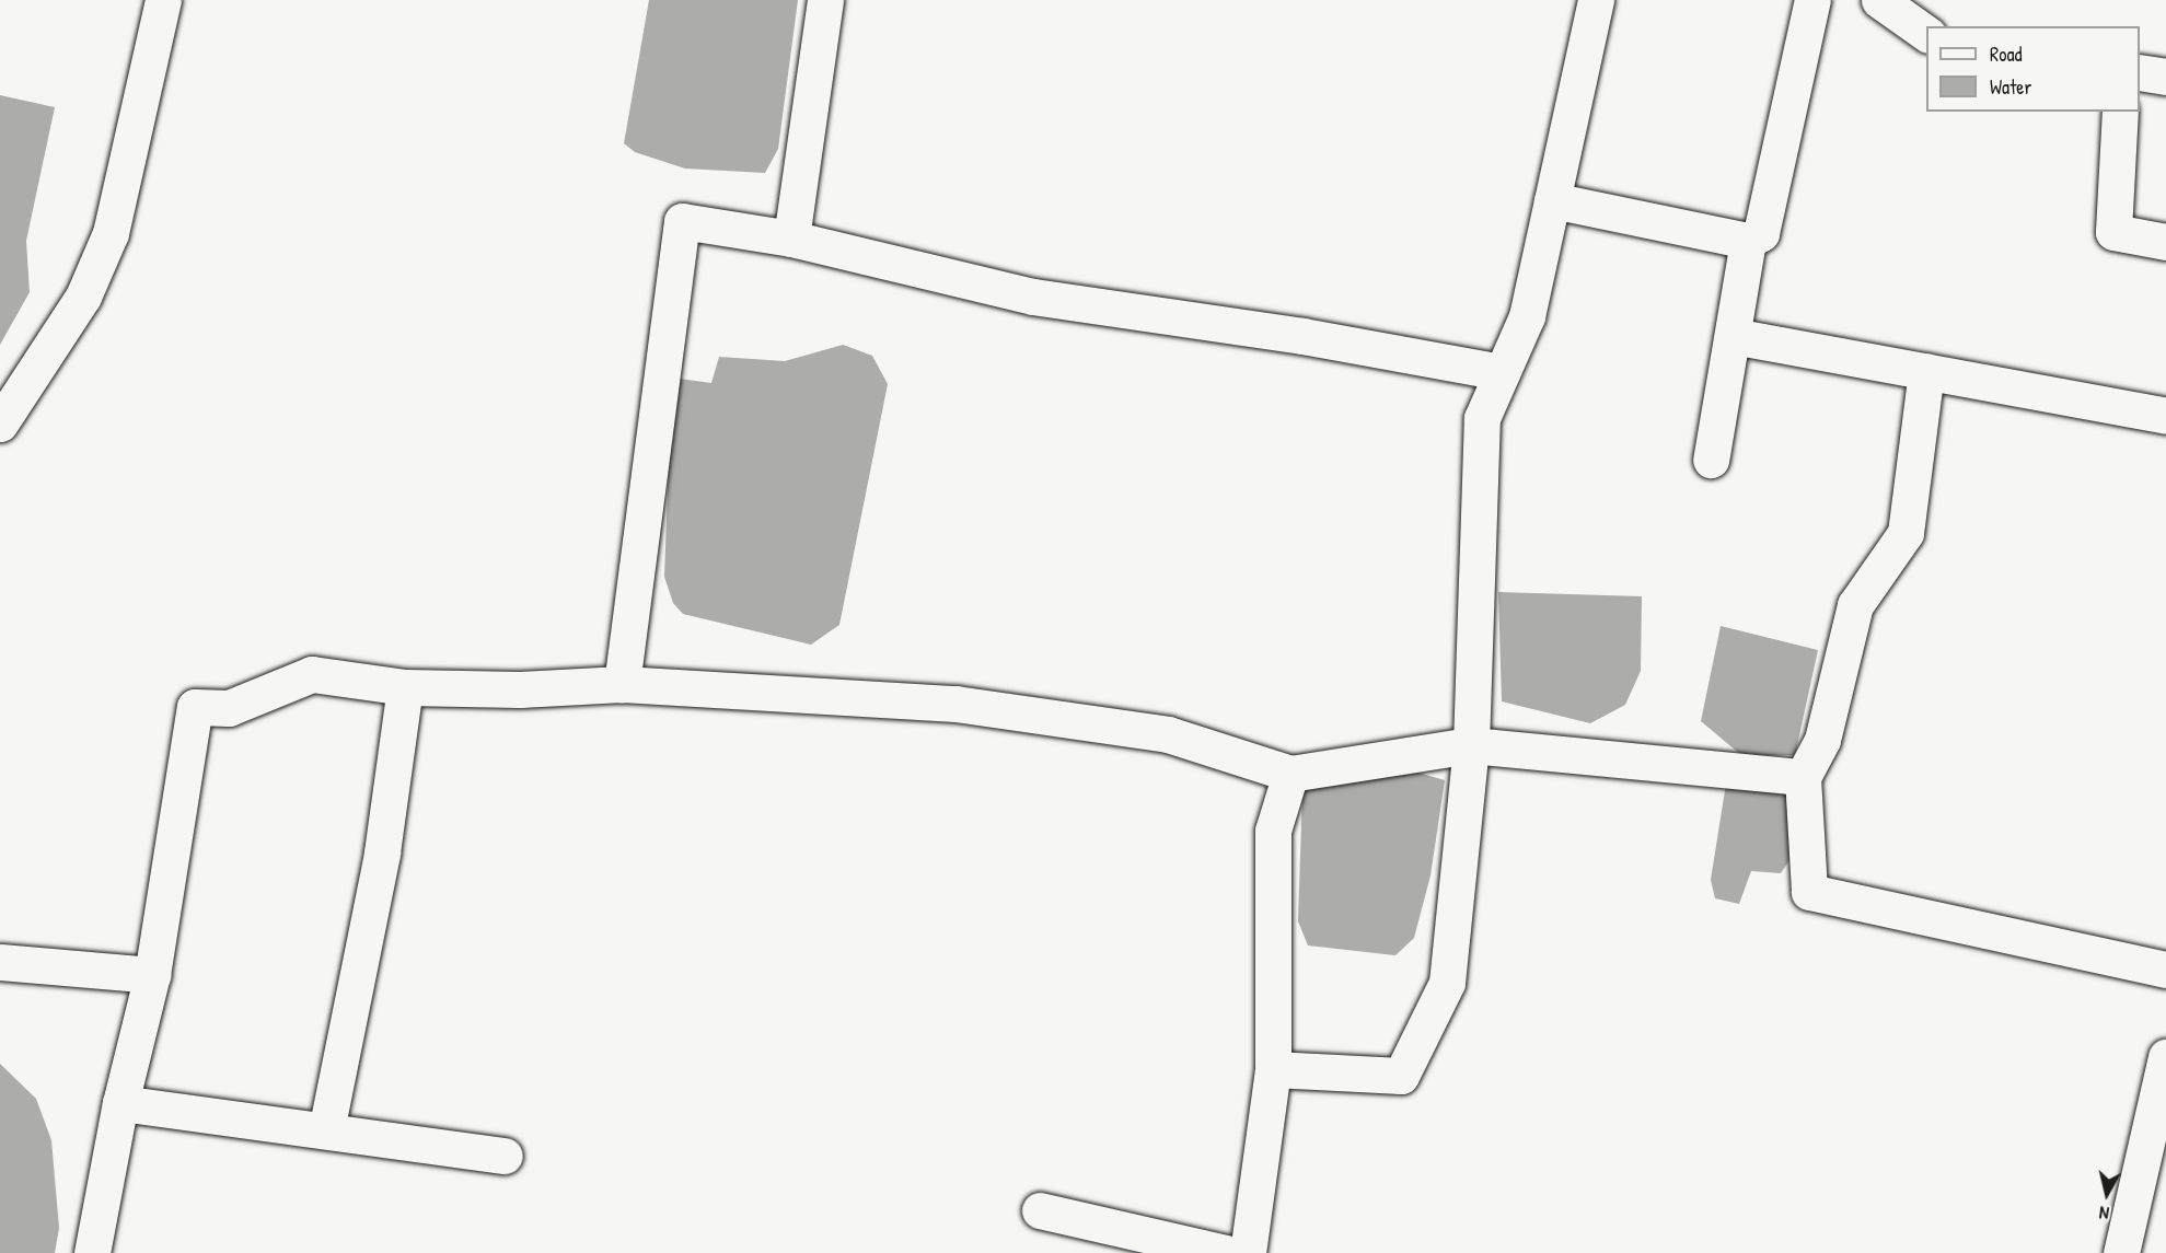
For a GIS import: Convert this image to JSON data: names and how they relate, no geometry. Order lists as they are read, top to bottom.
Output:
{
  "legend": ["Road", "Water"],
  "north": "bottom"
}
